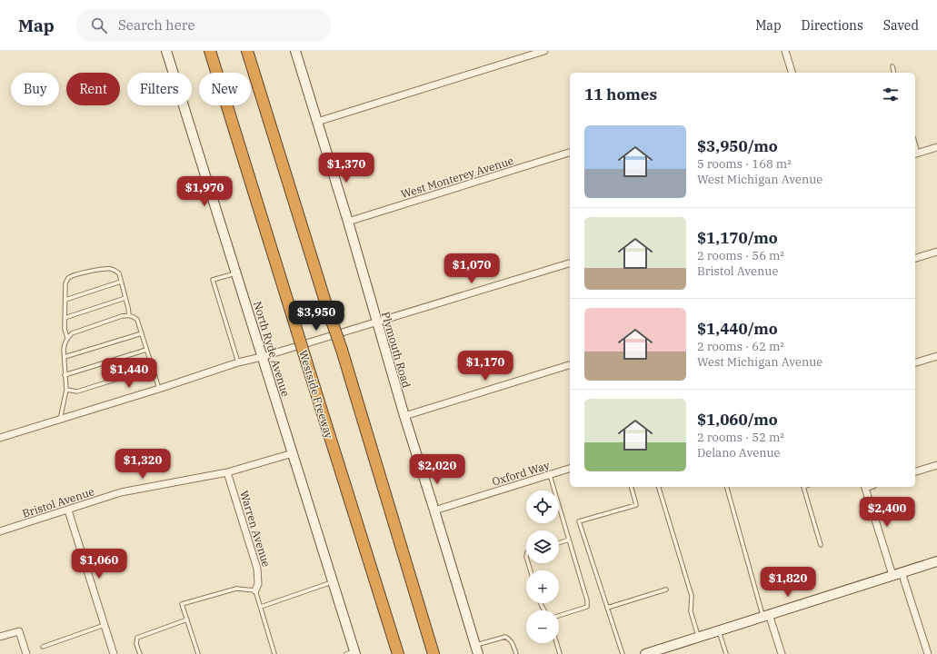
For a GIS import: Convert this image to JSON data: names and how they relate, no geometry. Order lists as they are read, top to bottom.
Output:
{
  "streets": {
    "highway": ["Westside Freeway"],
    "street": [
      "West Monterey Avenue",
      "North Ryde Avenue",
      "Plymouth Road",
      "Oxford Way",
      "Bristol Avenue",
      "Warren Avenue"
    ]
  },
  "crossings": [
    ["West Monterey Avenue", "Plymouth Road"],
    ["North Ryde Avenue", "Bristol Avenue"],
    ["Plymouth Road", "Oxford Way"],
    ["Bristol Avenue", "Warren Avenue"]
  ],
  "page": {
    "header": "Map",
    "search": "Search here",
    "nav": ["Map", "Directions", "Saved"],
    "chip": [
      "Buy",
      "Rent",
      "Filters",
      "New"
    ],
    "heading": "11 homes",
    "list": [
      {
        "name": "$3,950/mo",
        "note": "5 rooms · 168 m² · West Michigan Avenue"
      },
      {
        "name": "$1,170/mo",
        "note": "2 rooms · 56 m² · Bristol Avenue"
      },
      {
        "name": "$1,440/mo",
        "note": "2 rooms · 62 m² · West Michigan Avenue"
      },
      {
        "name": "$1,060/mo",
        "note": "2 rooms · 52 m² · Delano Avenue"
      }
    ],
    "price": [
      "$1,370",
      "$1,970",
      "$1,070",
      "$3,950",
      "$1,170",
      "$1,440",
      "$1,320",
      "$2,020",
      "$2,400",
      "$1,060",
      "$1,820"
    ],
    "map_buttons": ["+", "−"]
  }
}
